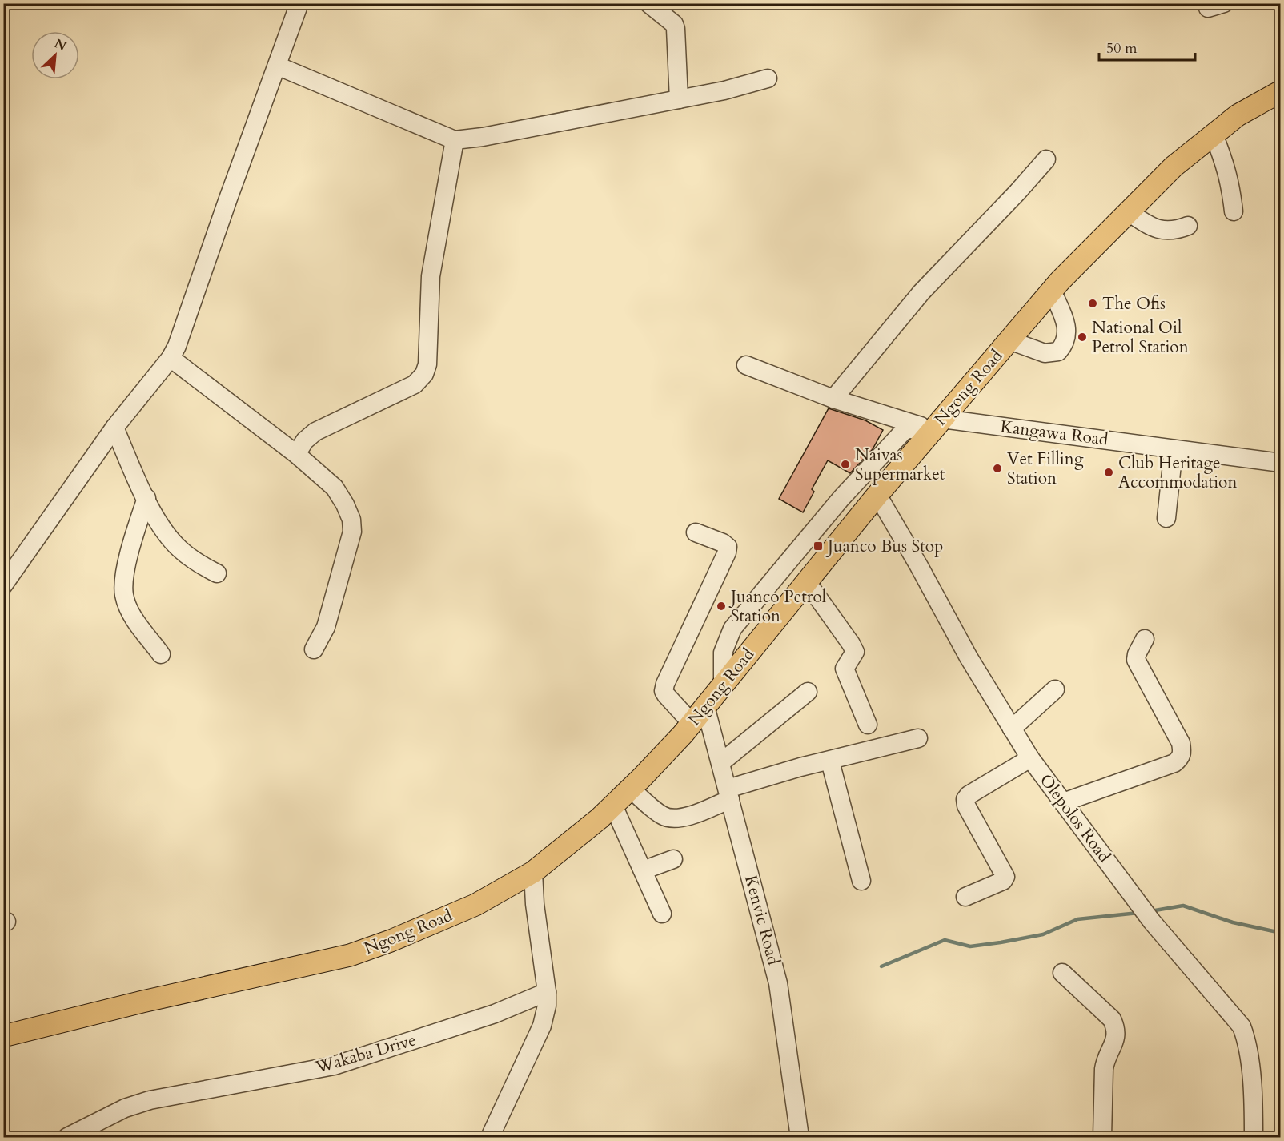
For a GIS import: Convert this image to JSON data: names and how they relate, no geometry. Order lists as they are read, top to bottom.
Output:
{
  "streets": {
    "main road": ["Ngong Road"],
    "street": [
      "Kangawa Road",
      "Olepolos Road",
      "Kenvic Road",
      "Wakaba Drive"
    ]
  },
  "crossings": [
    ["Ngong Road", "Kangawa Road"],
    ["Ngong Road", "Olepolos Road"],
    ["Ngong Road", "Kenvic Road"]
  ],
  "places": {
    "other": [
      "The Ofis",
      "National Oil Petrol Station",
      "Naivas Supermarket",
      "Vet Filling Station",
      "Club Heritage Accommodation",
      "Juanco Petrol Station"
    ],
    "transit": ["Juanco Bus Stop"]
  },
  "scale_bar": "50 m",
  "north": "top right"
}
